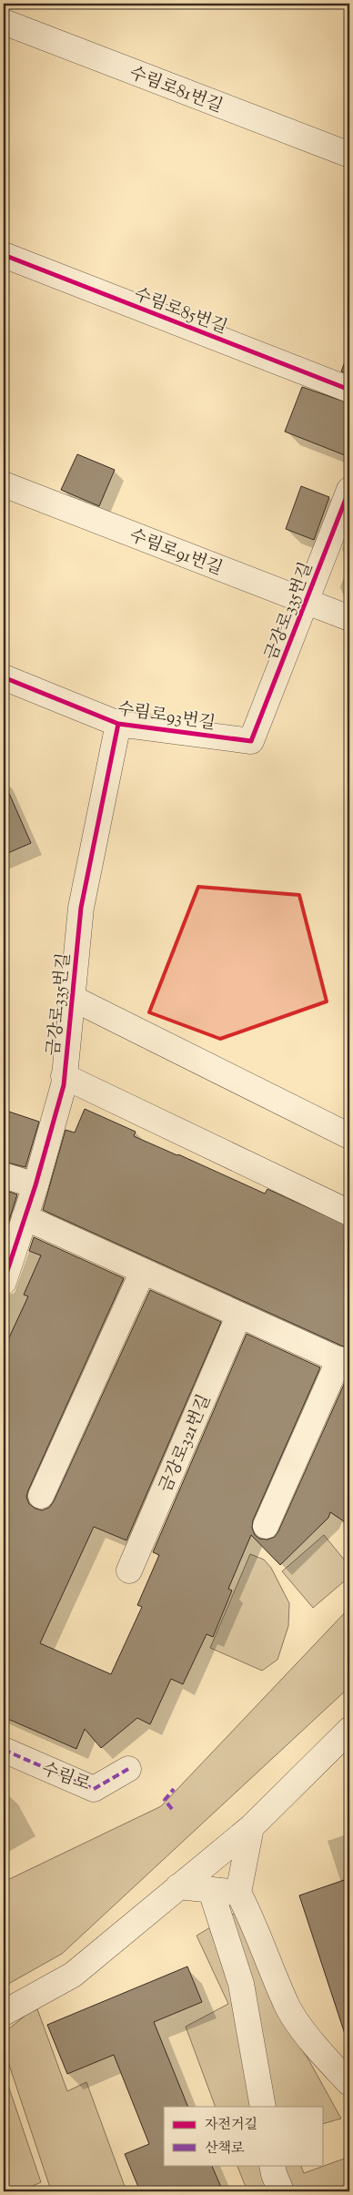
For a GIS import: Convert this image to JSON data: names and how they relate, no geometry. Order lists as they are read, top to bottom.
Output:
{
  "streets": {
    "street": [
      "수림로81번길",
      "수림로85번길",
      "수림로91번길",
      "금강로335번길",
      "수림로93번길",
      "금강로321번길",
      "수림로"
    ]
  },
  "crossings": [
    ["수림로91번길", "금강로335번길"],
    ["금강로335번길", "수림로93번길"]
  ],
  "legend": ["자전거길", "산책로"]
}
